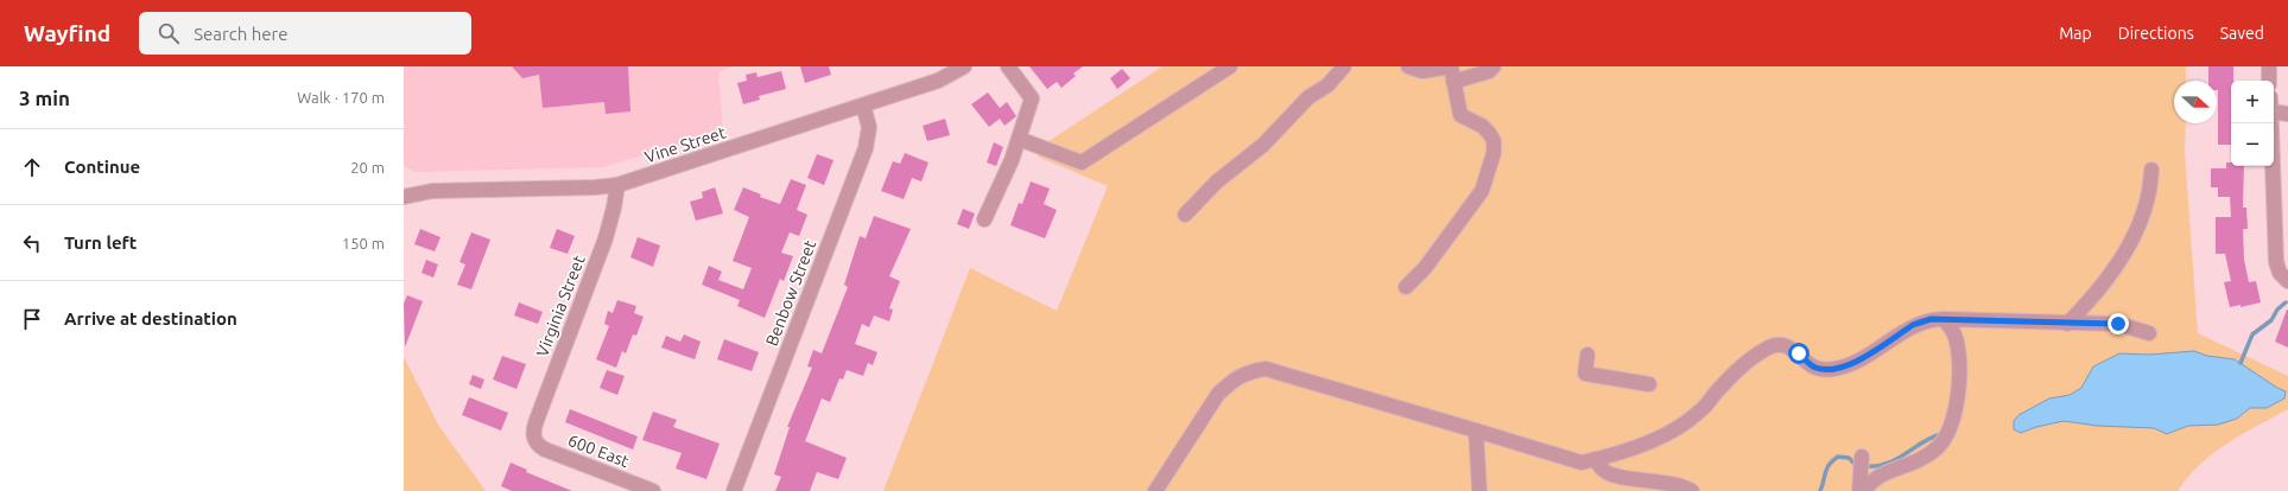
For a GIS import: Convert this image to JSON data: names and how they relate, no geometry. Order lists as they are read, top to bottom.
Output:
{
  "streets": {
    "street": [
      "Vine Street",
      "Benbow Street",
      "Virginia Street",
      "600 East"
    ]
  },
  "crossings": [
    ["Vine Street", "Benbow Street"],
    ["Vine Street", "Virginia Street"],
    ["Virginia Street", "600 East"]
  ],
  "north": "right",
  "page": {
    "header": "Wayfind",
    "search": "Search here",
    "nav": ["Map", "Directions", "Saved"],
    "heading": ["3 min", "Walk · 170 m"],
    "map_buttons": ["+", "−"],
    "list": [
      ["Continue", "20 m"],
      ["Turn left", "150 m"],
      "Arrive at destination"
    ]
  }
}
